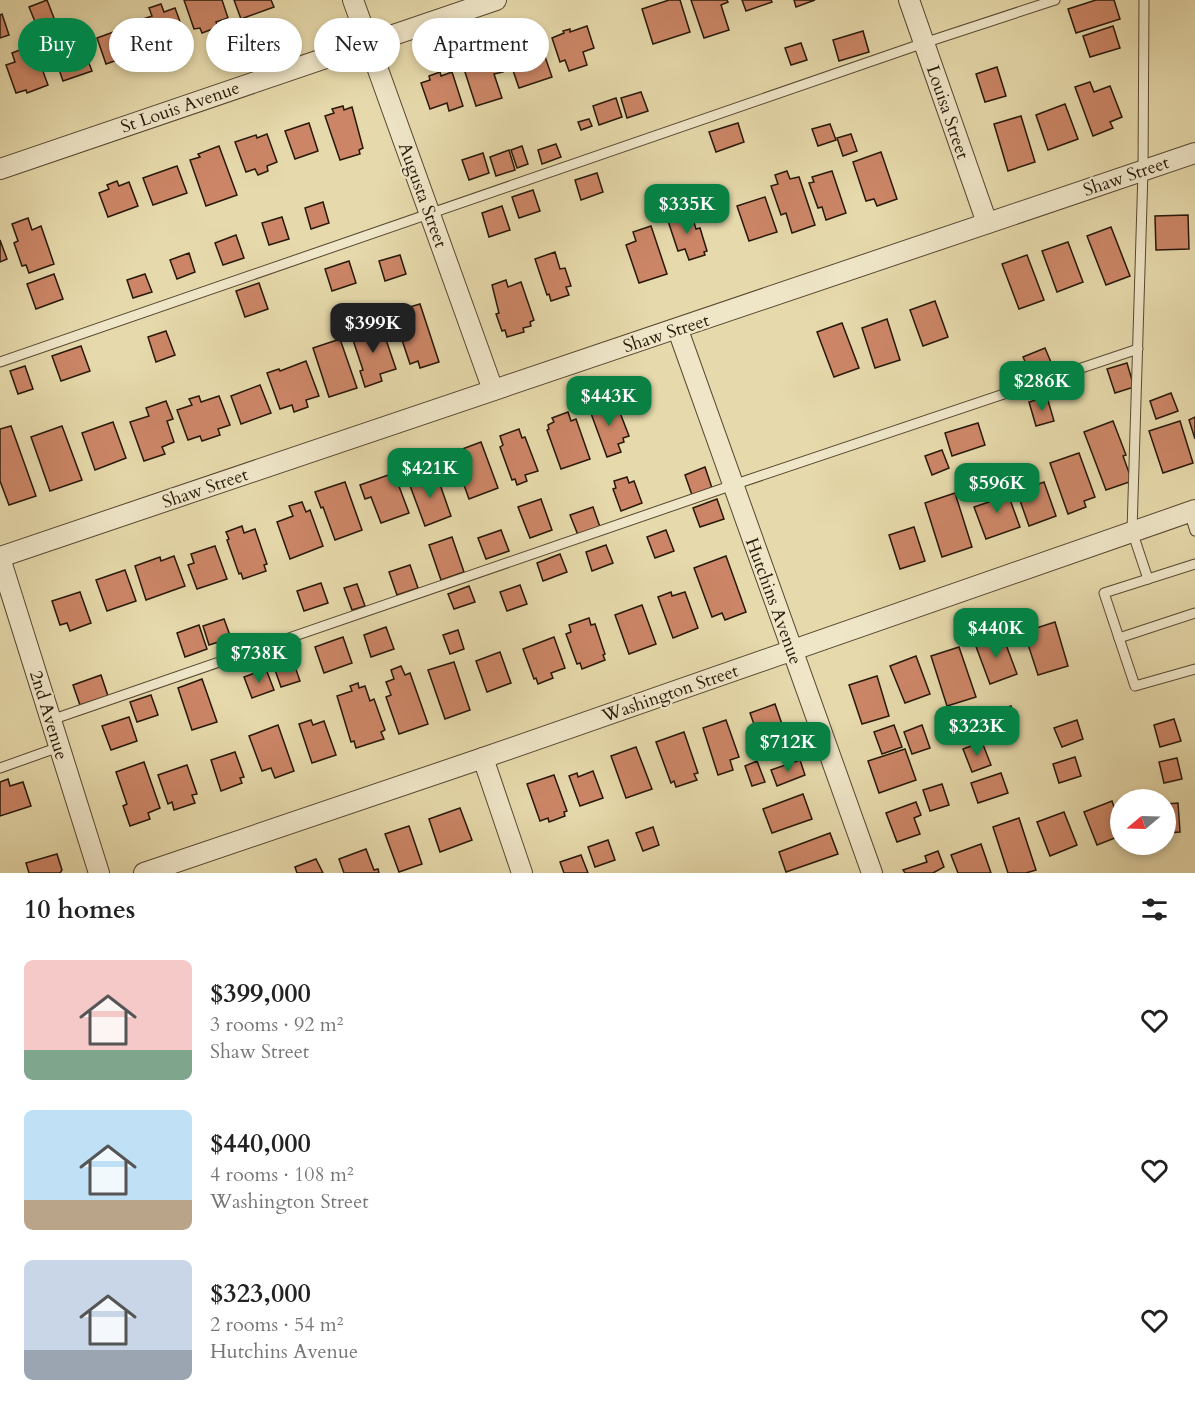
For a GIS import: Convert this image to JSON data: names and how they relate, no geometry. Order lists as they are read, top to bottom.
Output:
{
  "streets": {
    "street": [
      "St Louis Avenue",
      "Louisa Street",
      "Shaw Street",
      "Augusta Street",
      "Hutchins Avenue",
      "Washington Street",
      "2nd Avenue"
    ]
  },
  "crossings": [
    ["Louisa Street", "Shaw Street"],
    ["Shaw Street", "Augusta Street"],
    ["Shaw Street", "Hutchins Avenue"],
    ["Shaw Street", "2nd Avenue"],
    ["Hutchins Avenue", "Washington Street"]
  ],
  "north": "left",
  "page": {
    "chip": [
      "Buy",
      "Rent",
      "Filters",
      "New",
      "Apartment"
    ],
    "price": [
      "$335K",
      "$399K",
      "$286K",
      "$443K",
      "$421K",
      "$596K",
      "$440K",
      "$738K",
      "$323K",
      "$712K"
    ],
    "heading": "10 homes",
    "list": [
      {
        "name": "$399,000",
        "note": "3 rooms · 92 m² · Shaw Street"
      },
      {
        "name": "$440,000",
        "note": "4 rooms · 108 m² · Washington Street"
      },
      {
        "name": "$323,000",
        "note": "2 rooms · 54 m² · Hutchins Avenue"
      }
    ]
  }
}
